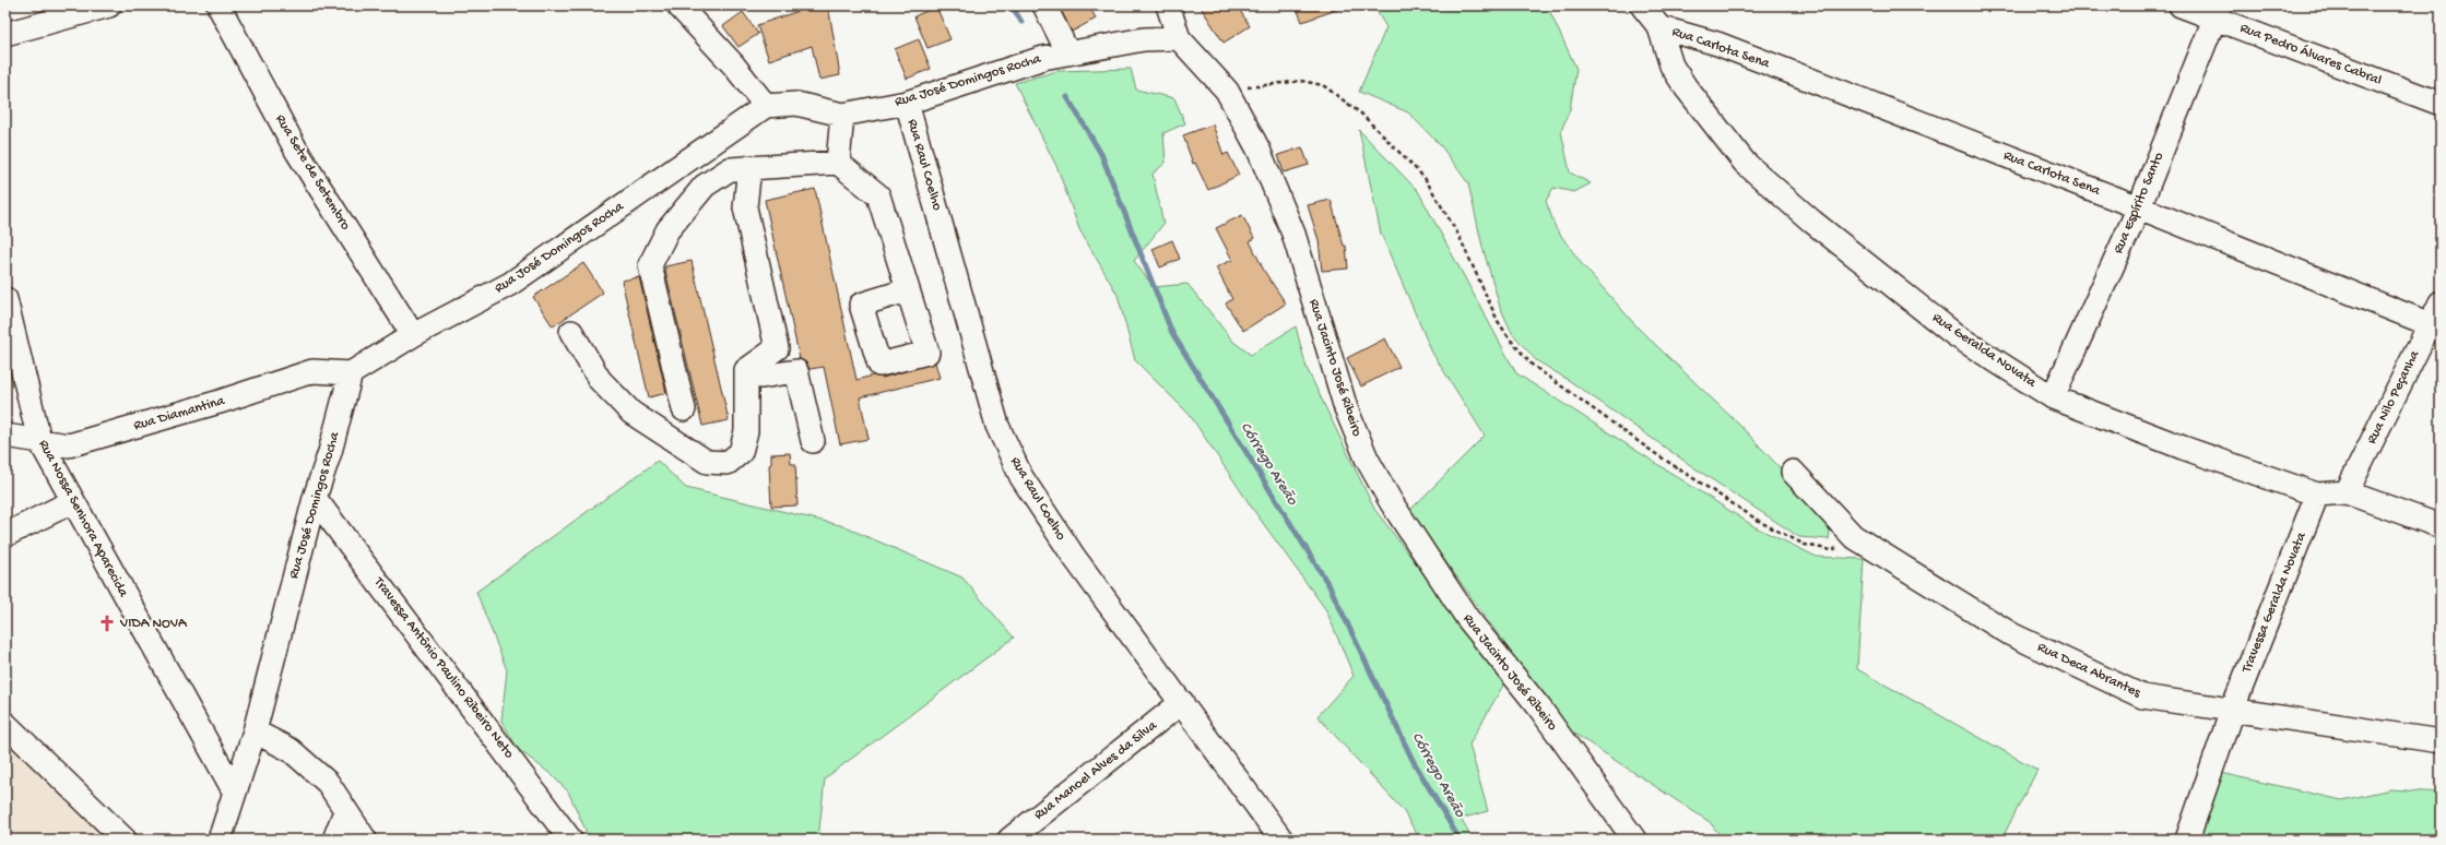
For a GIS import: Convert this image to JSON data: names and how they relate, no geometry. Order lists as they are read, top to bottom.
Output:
{
  "streets": {
    "street": [
      "Rua Carlota Sena",
      "Rua Pedro Álvares Cabral",
      "Rua José Domingos Rocha",
      "Rua Raul Coelho",
      "Rua Sete de Setembro",
      "Rua Espírito Santo",
      "Rua Geralda Novata",
      "Rua Jacinto José Ribeiro",
      "Rua Nilo Peçanha",
      "Rua Diamantina",
      "Rua Nossa Senhora Aparecida",
      "Travessa Geralda Novata",
      "Travessa Antônio Paulino Ribeiro Neto",
      "Rua Deca Abrantes",
      "Rua Manoel Alves da Silva"
    ]
  },
  "crossings": [
    ["Rua Carlota Sena", "Rua Espírito Santo"],
    ["Rua Carlota Sena", "Rua Geralda Novata"],
    ["Rua Carlota Sena", "Rua Nilo Peçanha"],
    ["Rua Pedro Álvares Cabral", "Rua Espírito Santo"],
    ["Rua José Domingos Rocha", "Rua Raul Coelho"],
    ["Rua José Domingos Rocha", "Rua Sete de Setembro"],
    ["Rua José Domingos Rocha", "Rua Jacinto José Ribeiro"],
    ["Rua José Domingos Rocha", "Rua Diamantina"],
    ["Rua José Domingos Rocha", "Rua Nossa Senhora Aparecida"],
    ["Rua José Domingos Rocha", "Travessa Antônio Paulino Ribeiro Neto"],
    ["Rua Raul Coelho", "Rua Manoel Alves da Silva"],
    ["Rua Espírito Santo", "Rua Geralda Novata"],
    ["Rua Geralda Novata", "Rua Nilo Peçanha"],
    ["Rua Geralda Novata", "Travessa Geralda Novata"],
    ["Rua Diamantina", "Rua Nossa Senhora Aparecida"],
    ["Travessa Geralda Novata", "Rua Deca Abrantes"]
  ],
  "water": ["Córrego Areão"],
  "places": {
    "church": ["VIDA NOVA"]
  }
}
